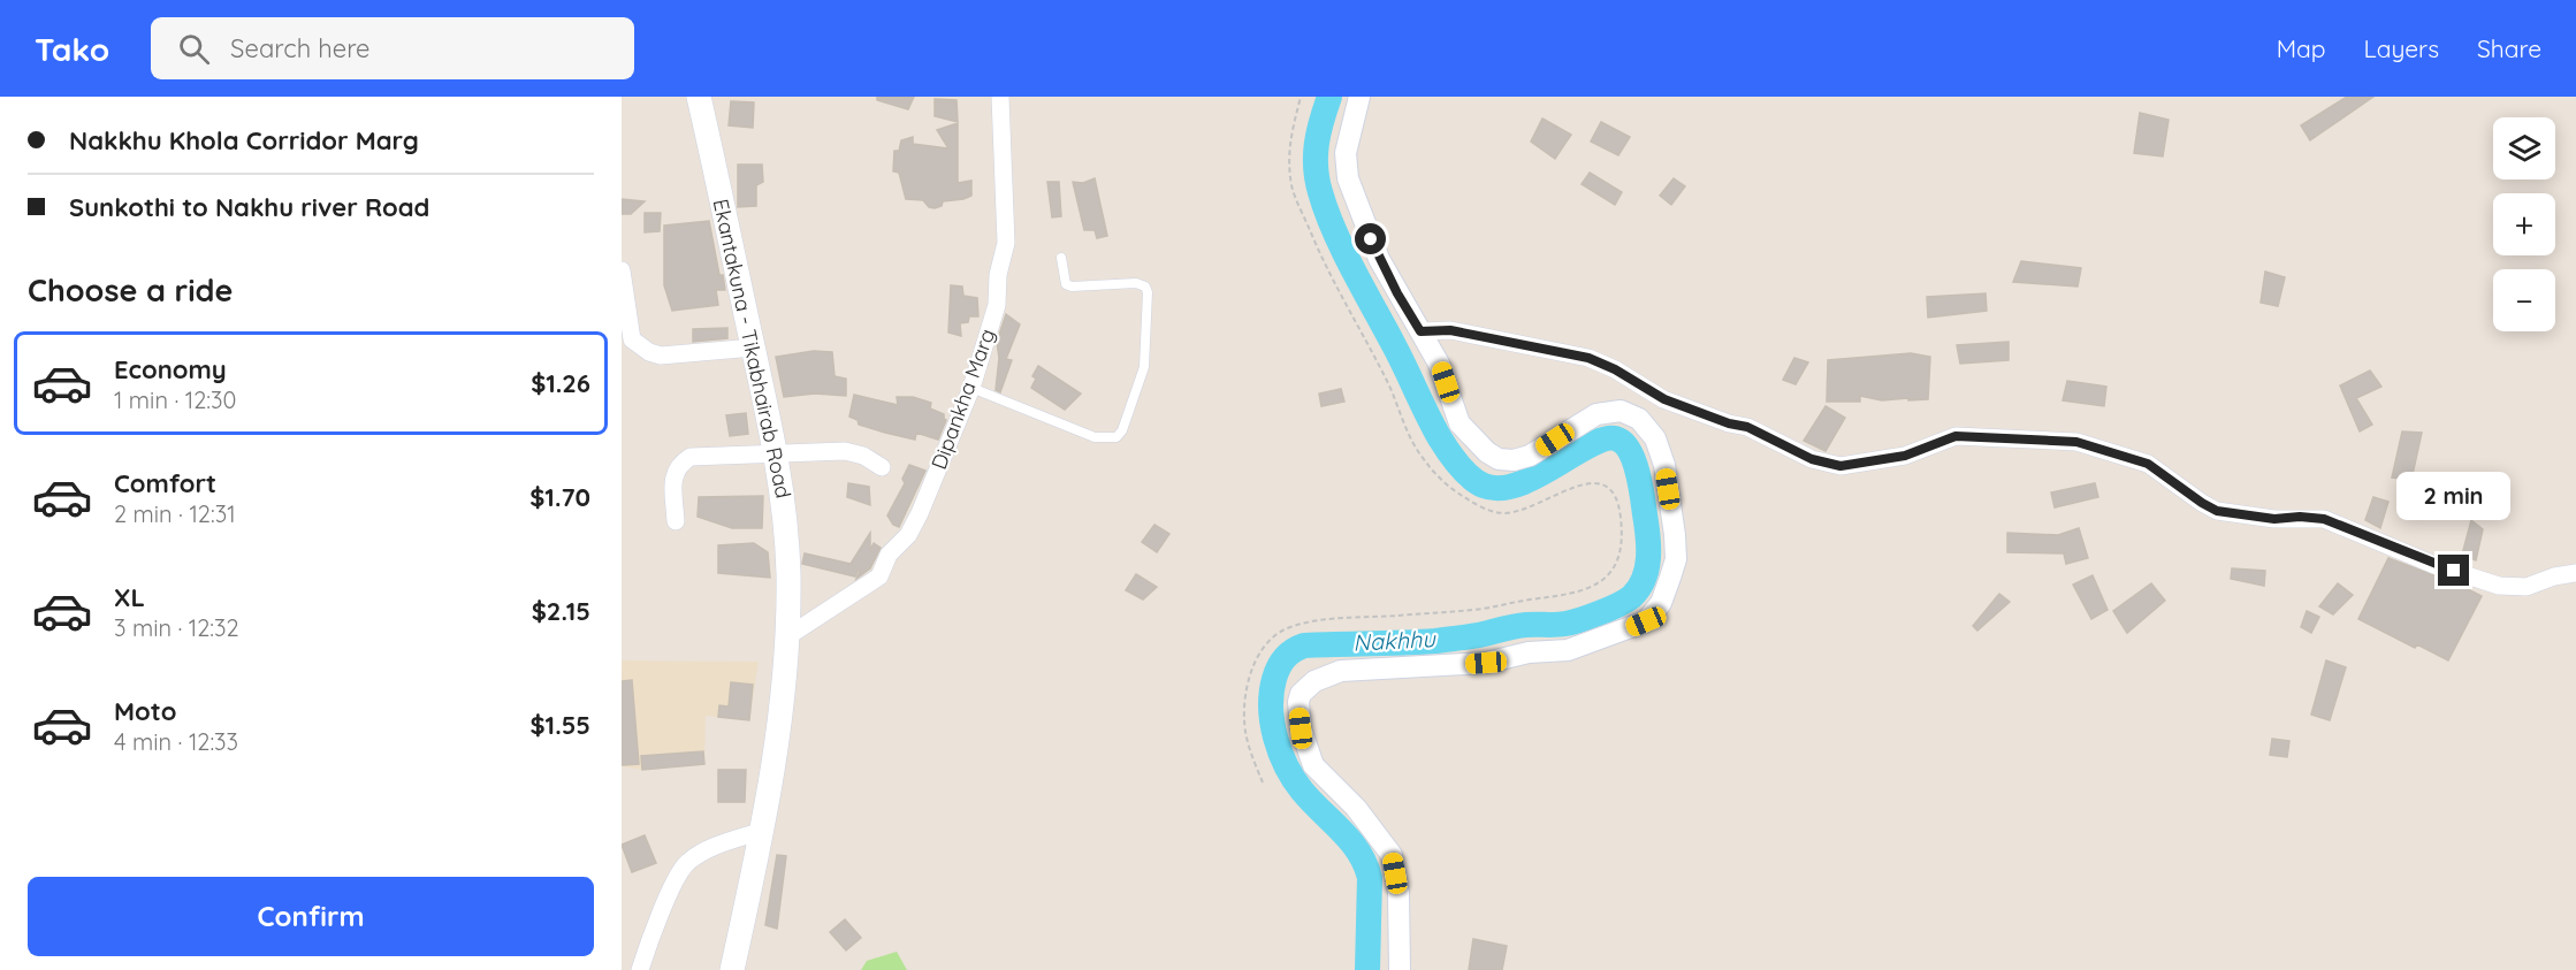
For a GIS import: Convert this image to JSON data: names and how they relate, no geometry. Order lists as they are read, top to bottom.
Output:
{
  "streets": {
    "main road": ["Ekantakuna - Tikabhairab Road"],
    "street": ["Dipankha Marg"]
  },
  "crossings": [
    ["Ekantakuna - Tikabhairab Road", "Dipankha Marg"]
  ],
  "water": ["Nakhhu"],
  "page": {
    "header": "Tako",
    "search": "Search here",
    "nav": ["Map", "Layers", "Share"],
    "banner": ["Nakkhu Khola Corridor Marg", "Sunkothi to Nakhu river Road"],
    "map_buttons": ["+", "−"],
    "heading": "Choose a ride",
    "list": [
      {
        "name": "Economy",
        "note": "1 min · 12:30",
        "value": "$1.26"
      },
      {
        "name": "Comfort",
        "note": "2 min · 12:31",
        "value": "$1.70"
      },
      {
        "name": "XL",
        "note": "3 min · 12:32",
        "value": "$2.15"
      },
      {
        "name": "Moto",
        "note": "4 min · 12:33",
        "value": "$1.55"
      }
    ],
    "bubble": "2 min",
    "buttons": "Confirm"
  }
}
